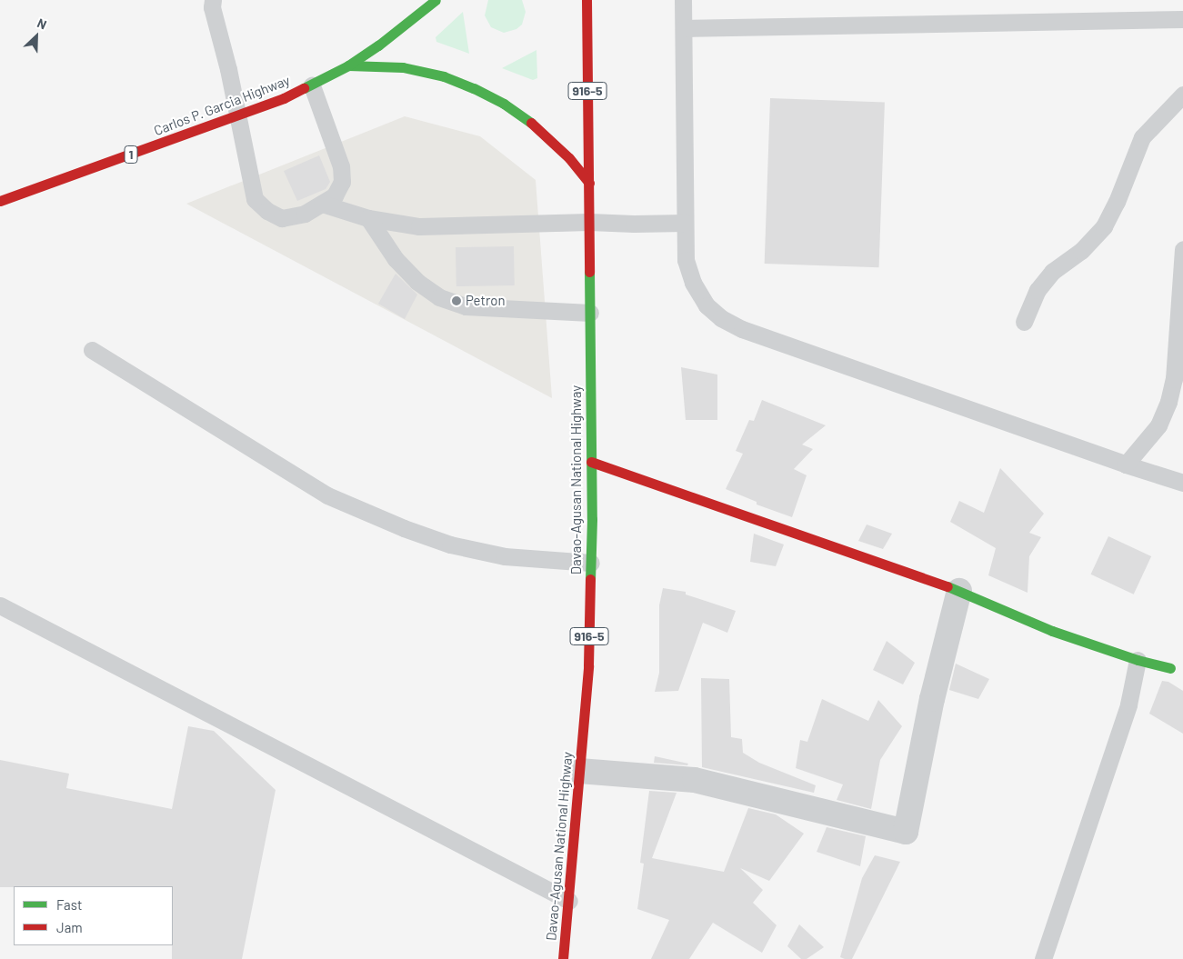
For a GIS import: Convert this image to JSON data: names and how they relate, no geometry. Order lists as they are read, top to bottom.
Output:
{
  "streets": {
    "main road": [
      "916-5",
      "Carlos P. Garcia Highway",
      "1",
      "Davao-Agusan National Highway"
    ]
  },
  "places": ["Petron"],
  "legend": ["Fast", "Jam"],
  "north": "top right"
}
